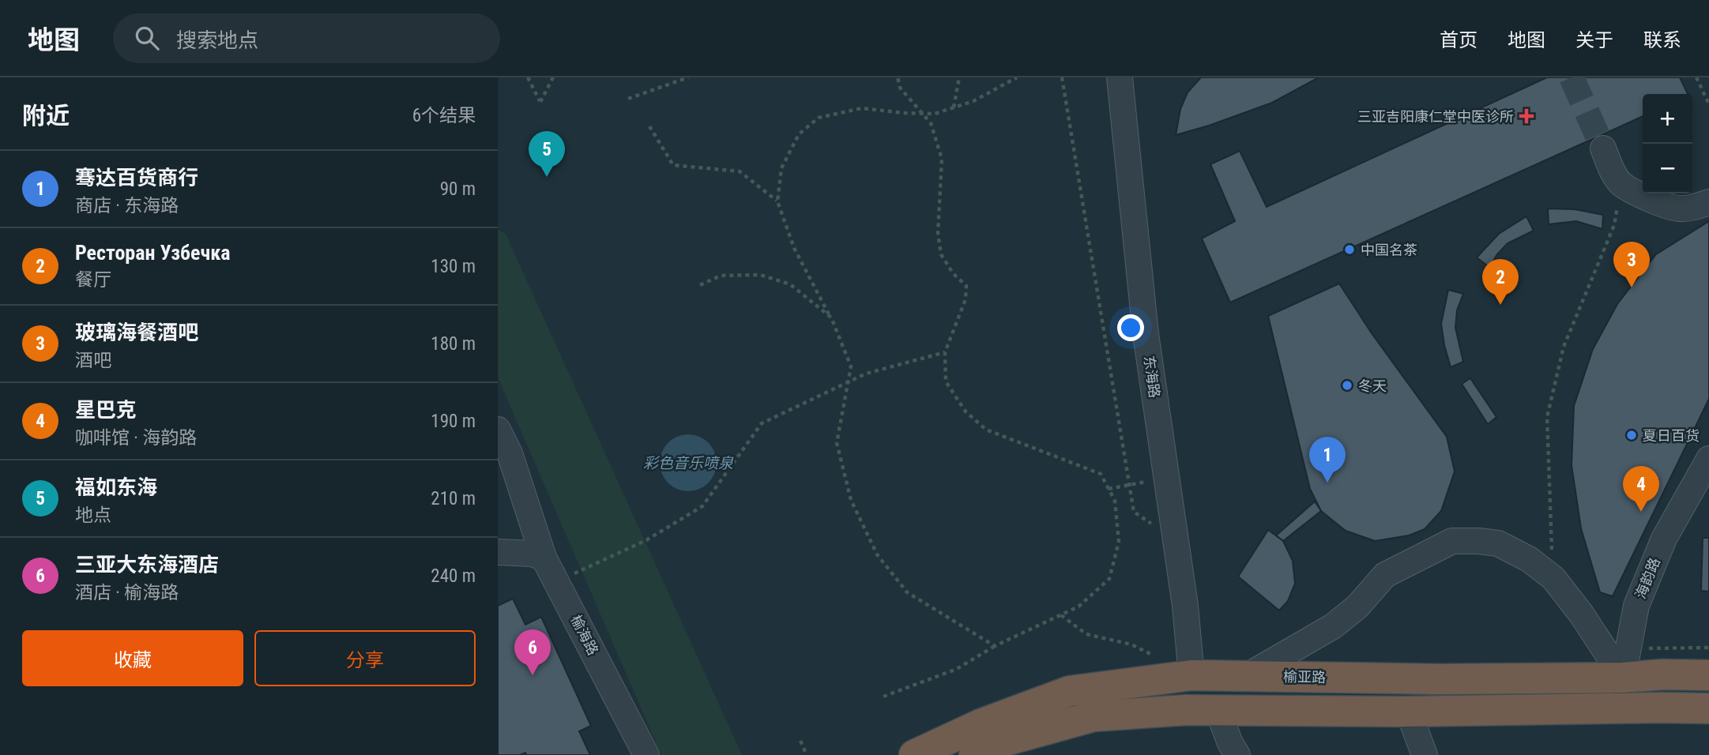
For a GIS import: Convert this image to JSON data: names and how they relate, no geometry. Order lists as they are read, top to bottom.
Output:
{
  "streets": {
    "highway": ["榆亚路"],
    "street": ["东海路", "海韵路", "榆海路"]
  },
  "crossings": [
    ["东海路", "榆亚路"],
    ["海韵路", "榆亚路"]
  ],
  "water": ["彩色音乐喷泉"],
  "places": {
    "health": ["三亚吉阳康仁堂中医诊所"],
    "other": ["中国名茶", "冬天", "夏日百货"]
  },
  "page": {
    "header": "地图",
    "search": "搜索地点",
    "nav": [
      "首页",
      "地图",
      "关于",
      "联系"
    ],
    "heading": ["附近", "6个结果"],
    "map_buttons": ["+", "−"],
    "pins": [
      "5",
      "3",
      "2",
      "1",
      "4",
      "6"
    ],
    "list": [
      {
        "mark": "1",
        "name": "骞达百货商行",
        "note": "商店 · 东海路",
        "value": "90 m"
      },
      {
        "mark": "2",
        "name": "Ресторан Узбечка",
        "note": "餐厅",
        "value": "130 m"
      },
      {
        "mark": "3",
        "name": "玻璃海餐酒吧",
        "note": "酒吧",
        "value": "180 m"
      },
      {
        "mark": "4",
        "name": "星巴克",
        "note": "咖啡馆 · 海韵路",
        "value": "190 m"
      },
      {
        "mark": "5",
        "name": "福如东海",
        "note": "地点",
        "value": "210 m"
      },
      {
        "mark": "6",
        "name": "三亚大东海酒店",
        "note": "酒店 · 榆海路",
        "value": "240 m"
      }
    ],
    "buttons": ["收藏", "分享"]
  }
}
